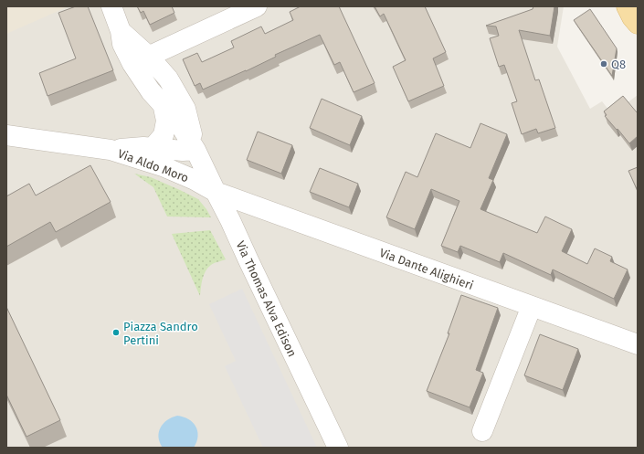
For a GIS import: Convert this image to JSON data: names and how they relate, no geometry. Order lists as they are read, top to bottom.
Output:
{
  "streets": {
    "street": ["Via Aldo Moro", "Via Dante Alighieri", "Via Thomas Alva Edison"]
  },
  "crossings": [
    ["Via Aldo Moro", "Via Dante Alighieri"],
    ["Via Aldo Moro", "Via Thomas Alva Edison"],
    ["Via Dante Alighieri", "Via Thomas Alva Edison"]
  ],
  "places": ["Q8", "Piazza Sandro Pertini"]
}
